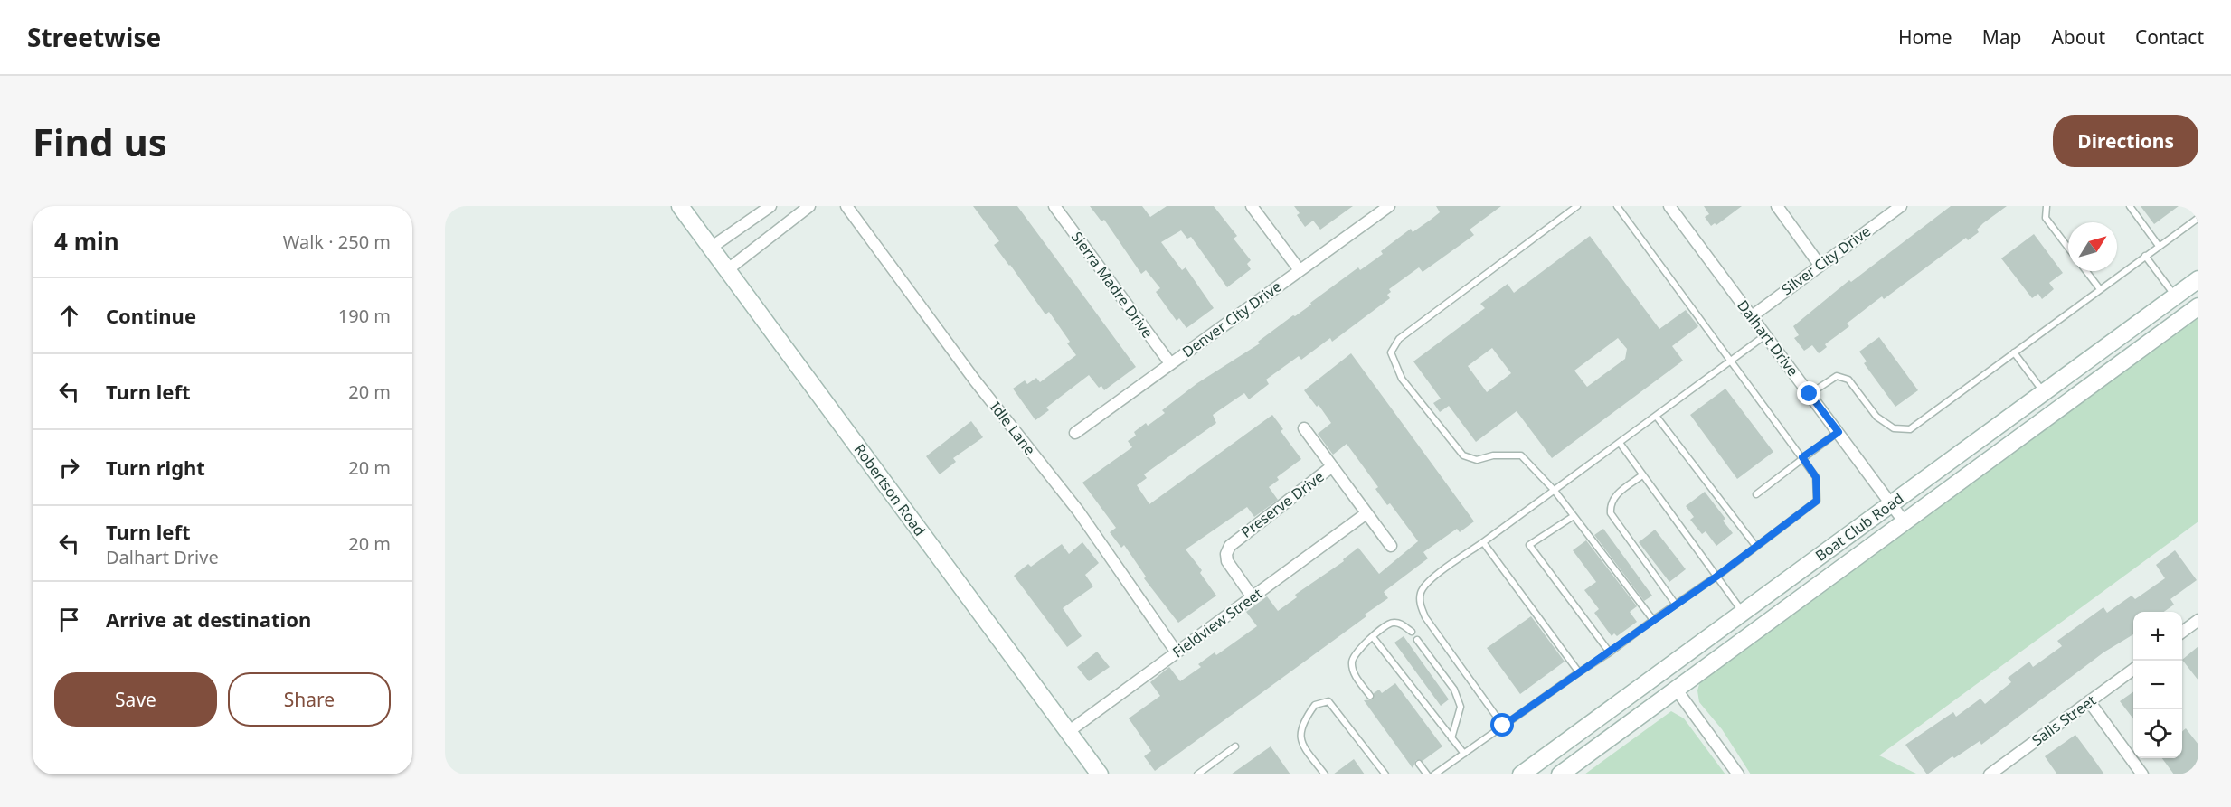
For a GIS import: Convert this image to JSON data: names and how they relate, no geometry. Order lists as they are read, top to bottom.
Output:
{
  "streets": {
    "main road": ["Robertson Road", "Boat Club Road"],
    "street": [
      "Silver City Drive",
      "Sierra Madre Drive",
      "Denver City Drive",
      "Dalhart Drive",
      "Idle Lane",
      "Preserve Drive",
      "Fieldview Street",
      "Salis Street"
    ]
  },
  "crossings": [
    ["Silver City Drive", "Dalhart Drive"],
    ["Sierra Madre Drive", "Denver City Drive"],
    ["Dalhart Drive", "Boat Club Road"],
    ["Idle Lane", "Fieldview Street"],
    ["Robertson Road", "Fieldview Street"],
    ["Preserve Drive", "Fieldview Street"]
  ],
  "north": "top right",
  "page": {
    "header": "Streetwise",
    "nav": [
      "Home",
      "Map",
      "About",
      "Contact"
    ],
    "buttons": [
      "Directions",
      ["Save", "Share"]
    ],
    "title": "Find us",
    "heading": ["4 min", "Walk · 250 m"],
    "list": [
      ["Continue", "190 m"],
      ["Turn left", "20 m"],
      ["Turn right", "20 m"],
      ["Turn left", "Dalhart Drive", "20 m"],
      "Arrive at destination"
    ],
    "map_buttons": ["+", "−"]
  }
}
